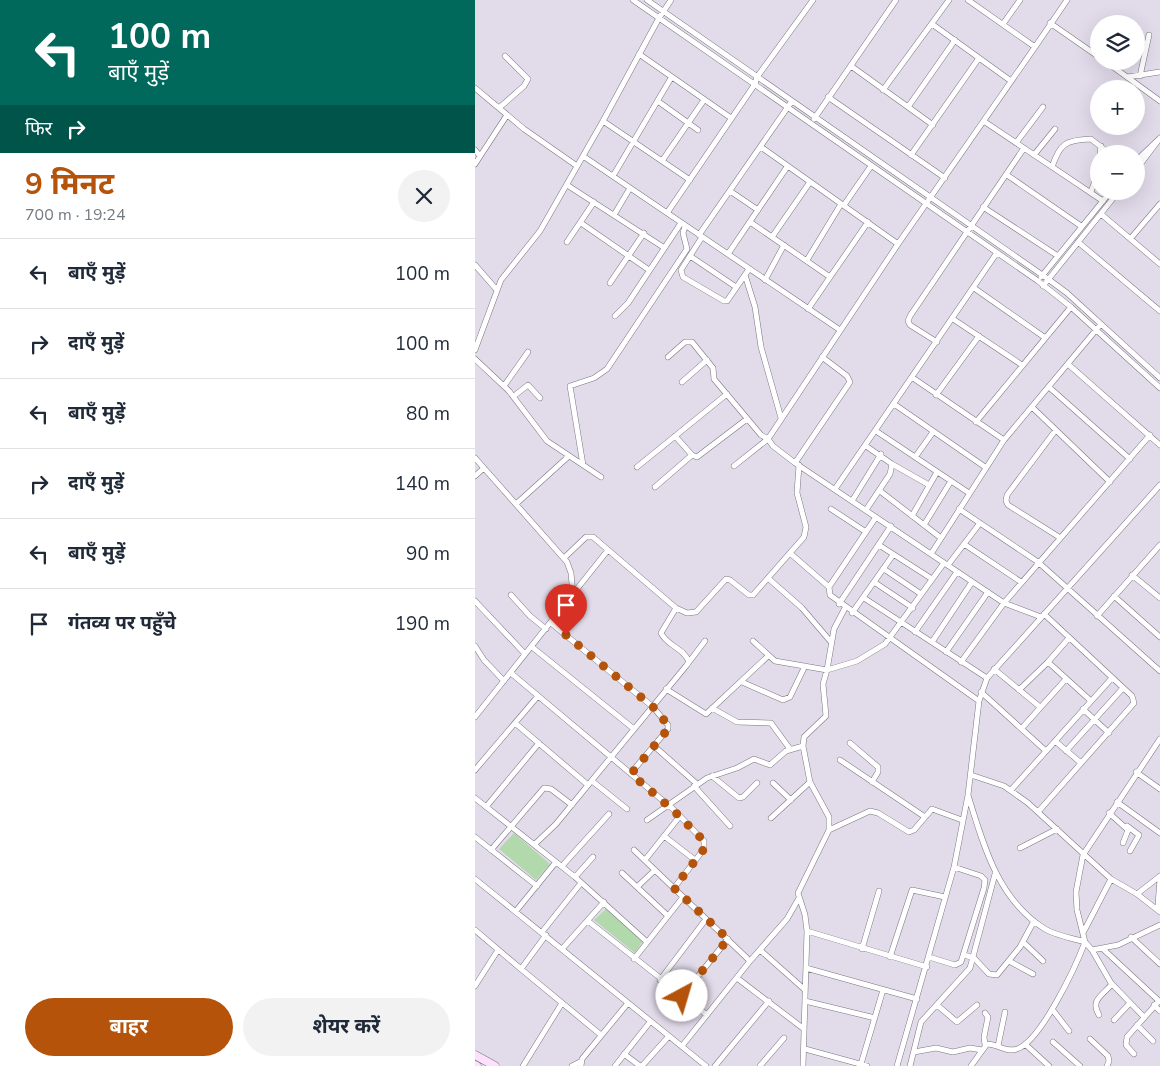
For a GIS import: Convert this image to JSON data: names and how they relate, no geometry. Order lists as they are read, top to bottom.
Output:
{
  "page": {
    "turn": ["100 m", "बाएँ मुड़ें"],
    "map_buttons": ["+", "−"],
    "then": "फिर",
    "heading": ["9 मिनट", "700 m · 19:24"],
    "list": [
      {
        "name": "बाएँ मुड़ें",
        "value": "100 m"
      },
      {
        "name": "दाएँ मुड़ें",
        "value": "100 m"
      },
      {
        "name": "बाएँ मुड़ें",
        "value": "80 m"
      },
      {
        "name": "दाएँ मुड़ें",
        "value": "140 m"
      },
      {
        "name": "बाएँ मुड़ें",
        "value": "90 m"
      },
      {
        "name": "गंतव्य पर पहुँचे",
        "value": "190 m"
      }
    ],
    "buttons": ["बाहर", "शेयर करें"]
  }
}
